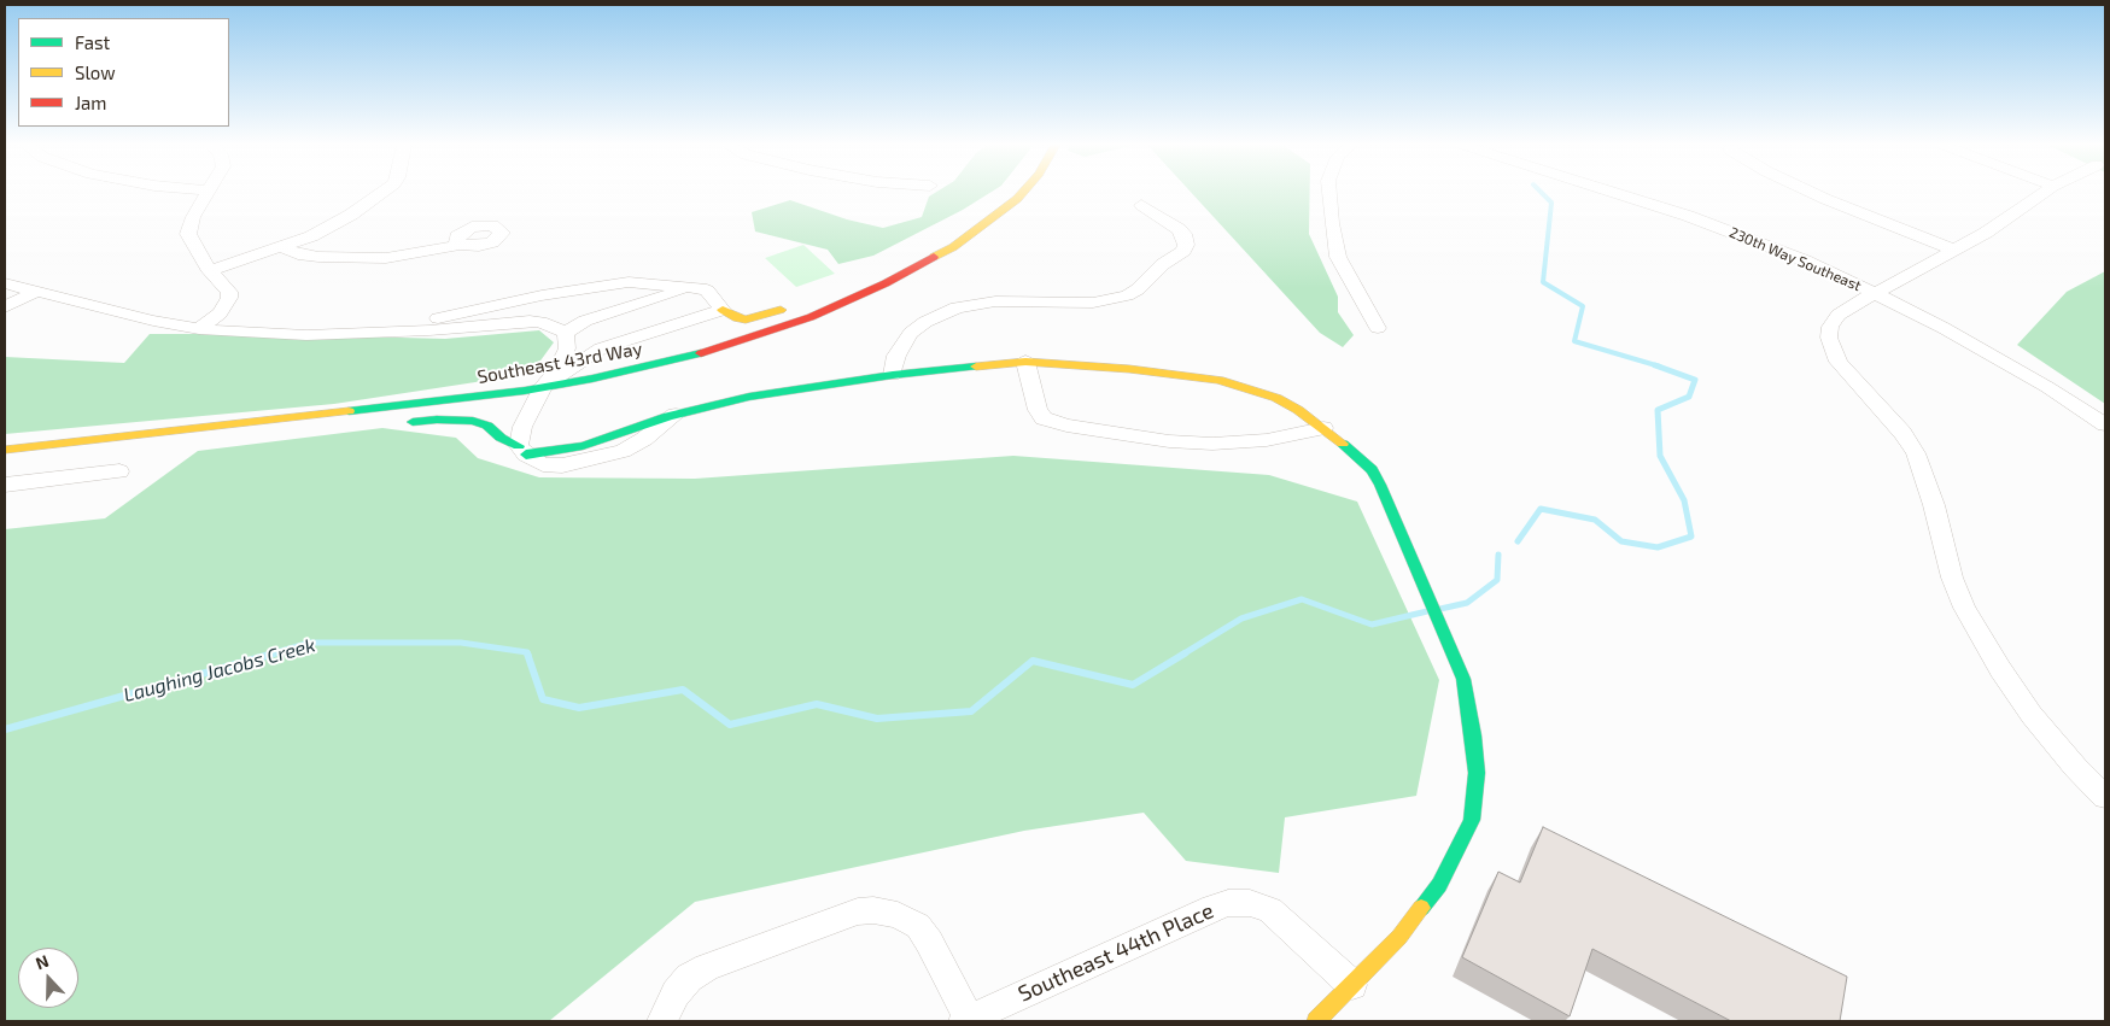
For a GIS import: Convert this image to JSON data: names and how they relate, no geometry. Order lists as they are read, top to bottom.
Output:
{
  "streets": {
    "main road": ["Southeast 43rd Way"],
    "street": ["230th Way Southeast", "Southeast 44th Place"]
  },
  "water": ["Laughing Jacobs Creek"],
  "legend": ["Fast", "Slow", "Jam"],
  "north": "top"
}
